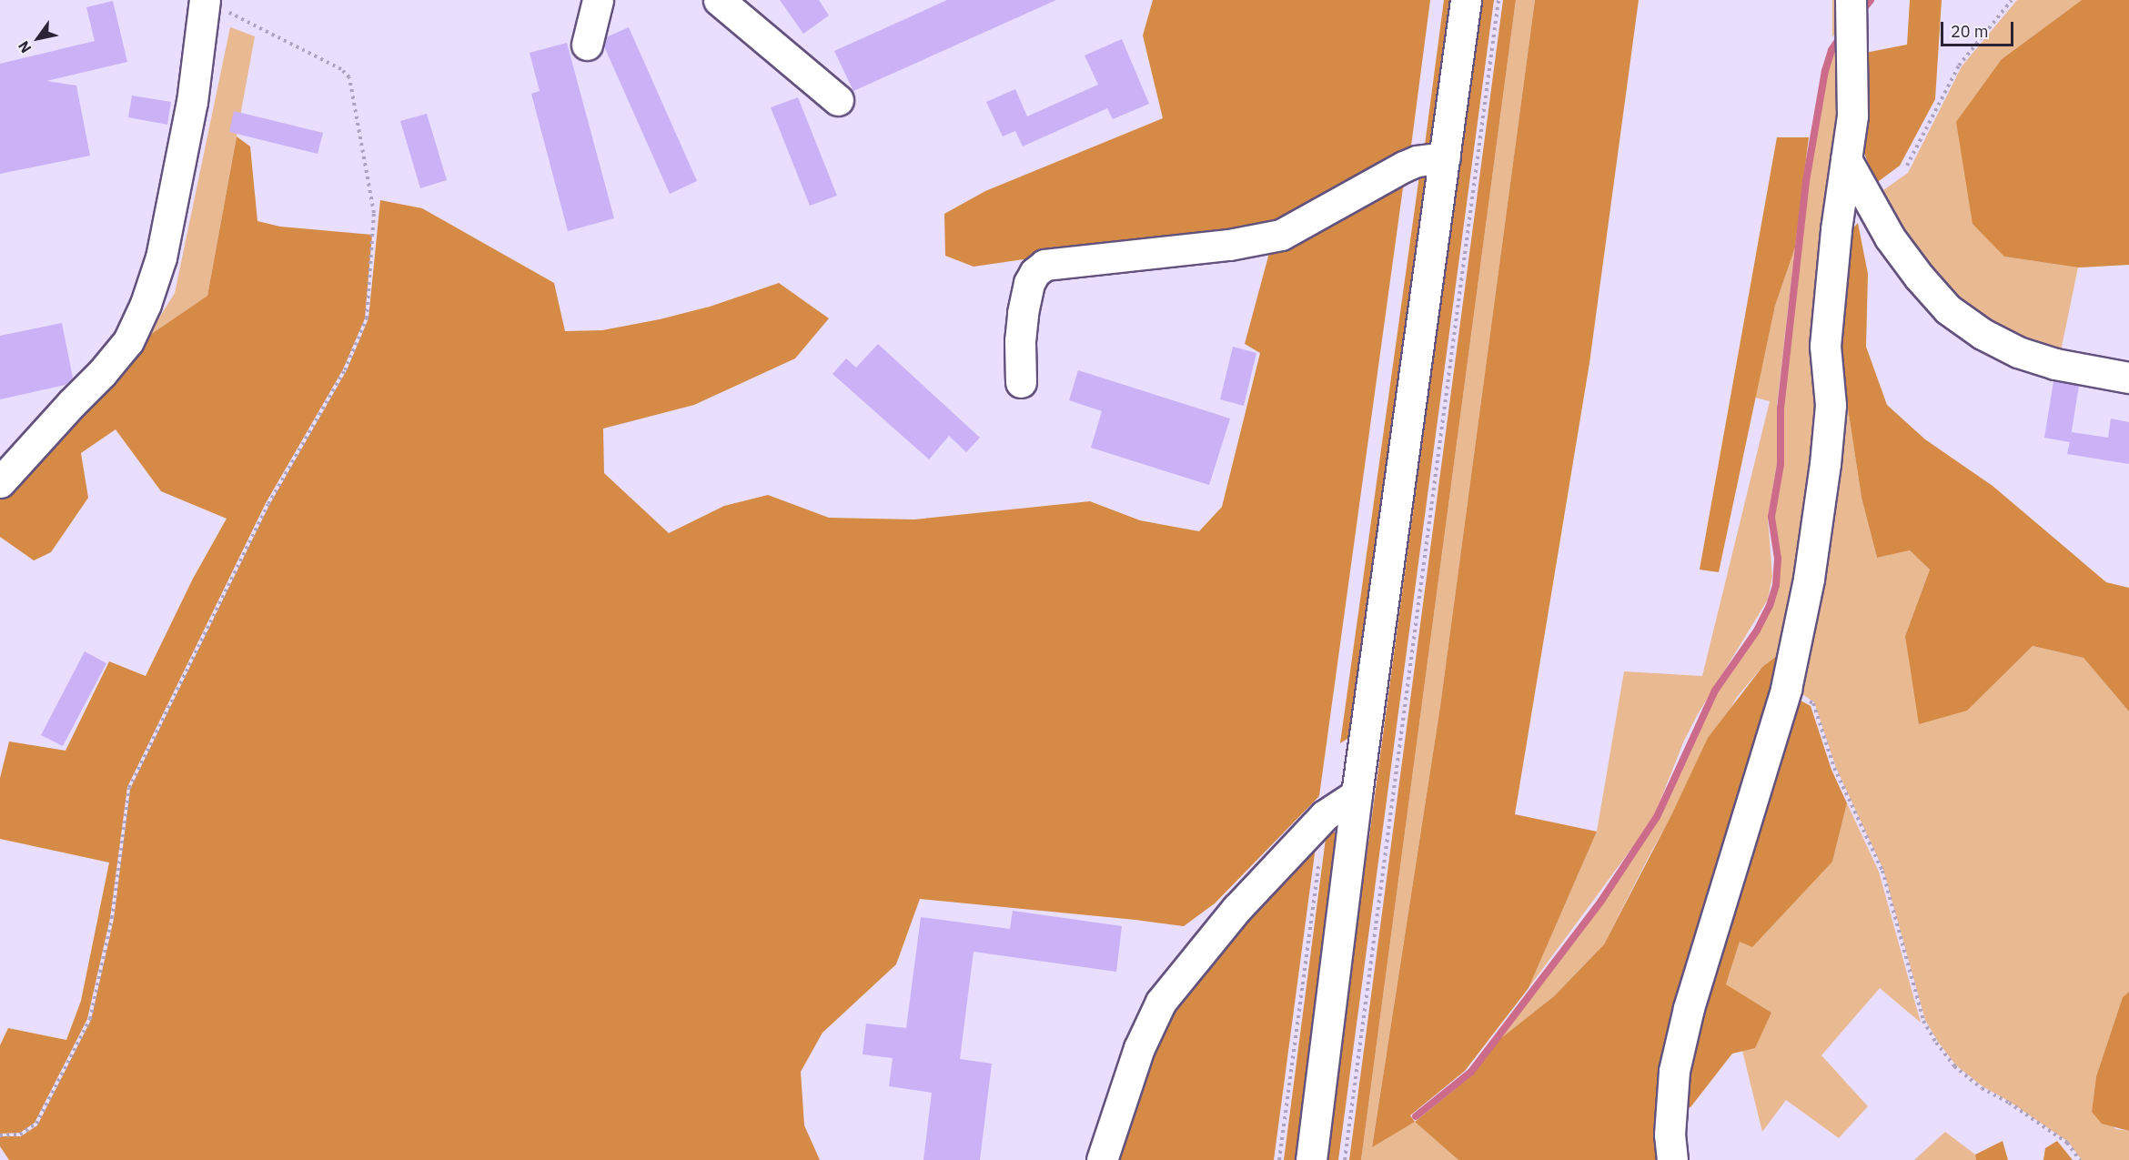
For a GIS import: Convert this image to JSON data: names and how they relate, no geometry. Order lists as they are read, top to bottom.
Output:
{
  "scale_bar": "20 m",
  "north": "bottom left"
}
